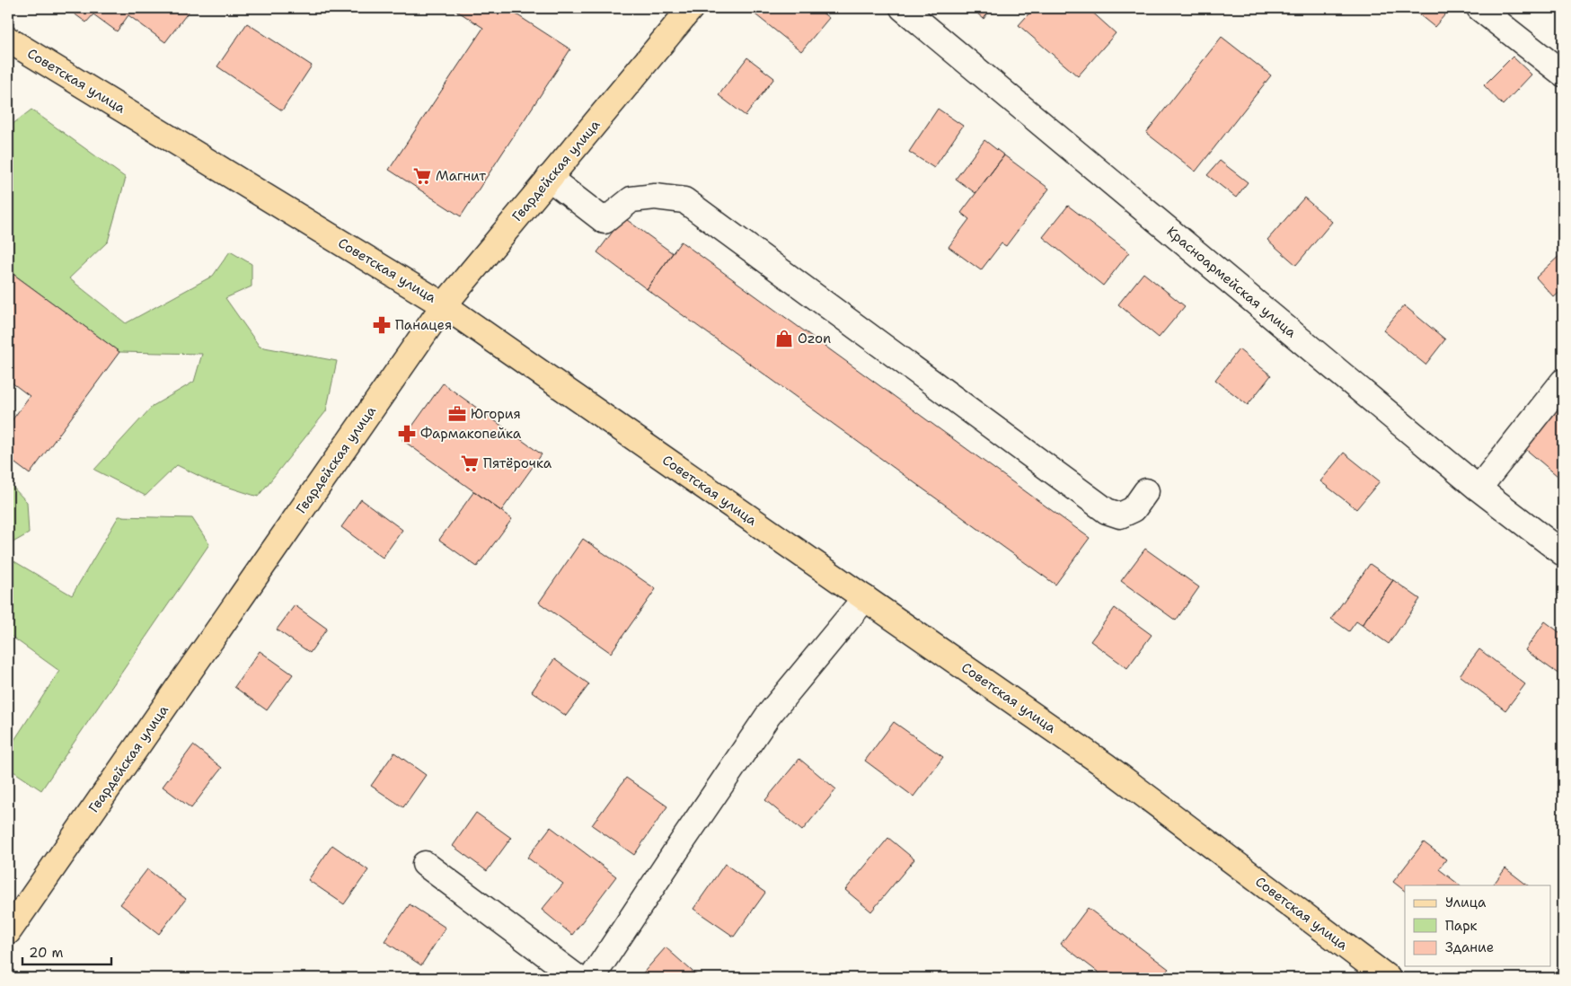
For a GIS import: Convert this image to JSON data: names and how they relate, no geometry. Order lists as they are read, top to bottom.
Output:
{
  "streets": {
    "main road": ["Советская улица", "Гвардейская улица"],
    "street": ["Красноармейская улица"]
  },
  "crossings": [
    ["Советская улица", "Гвардейская улица"]
  ],
  "places": {
    "supermarket": ["Магнит", "Пятёрочка"],
    "pharmacy": ["Панацея", "Фармакопейка"],
    "shop": ["Ozon"],
    "office": ["Югория"]
  },
  "legend": ["Улица", "Парк", "Здание"],
  "scale_bar": "20 m"
}
